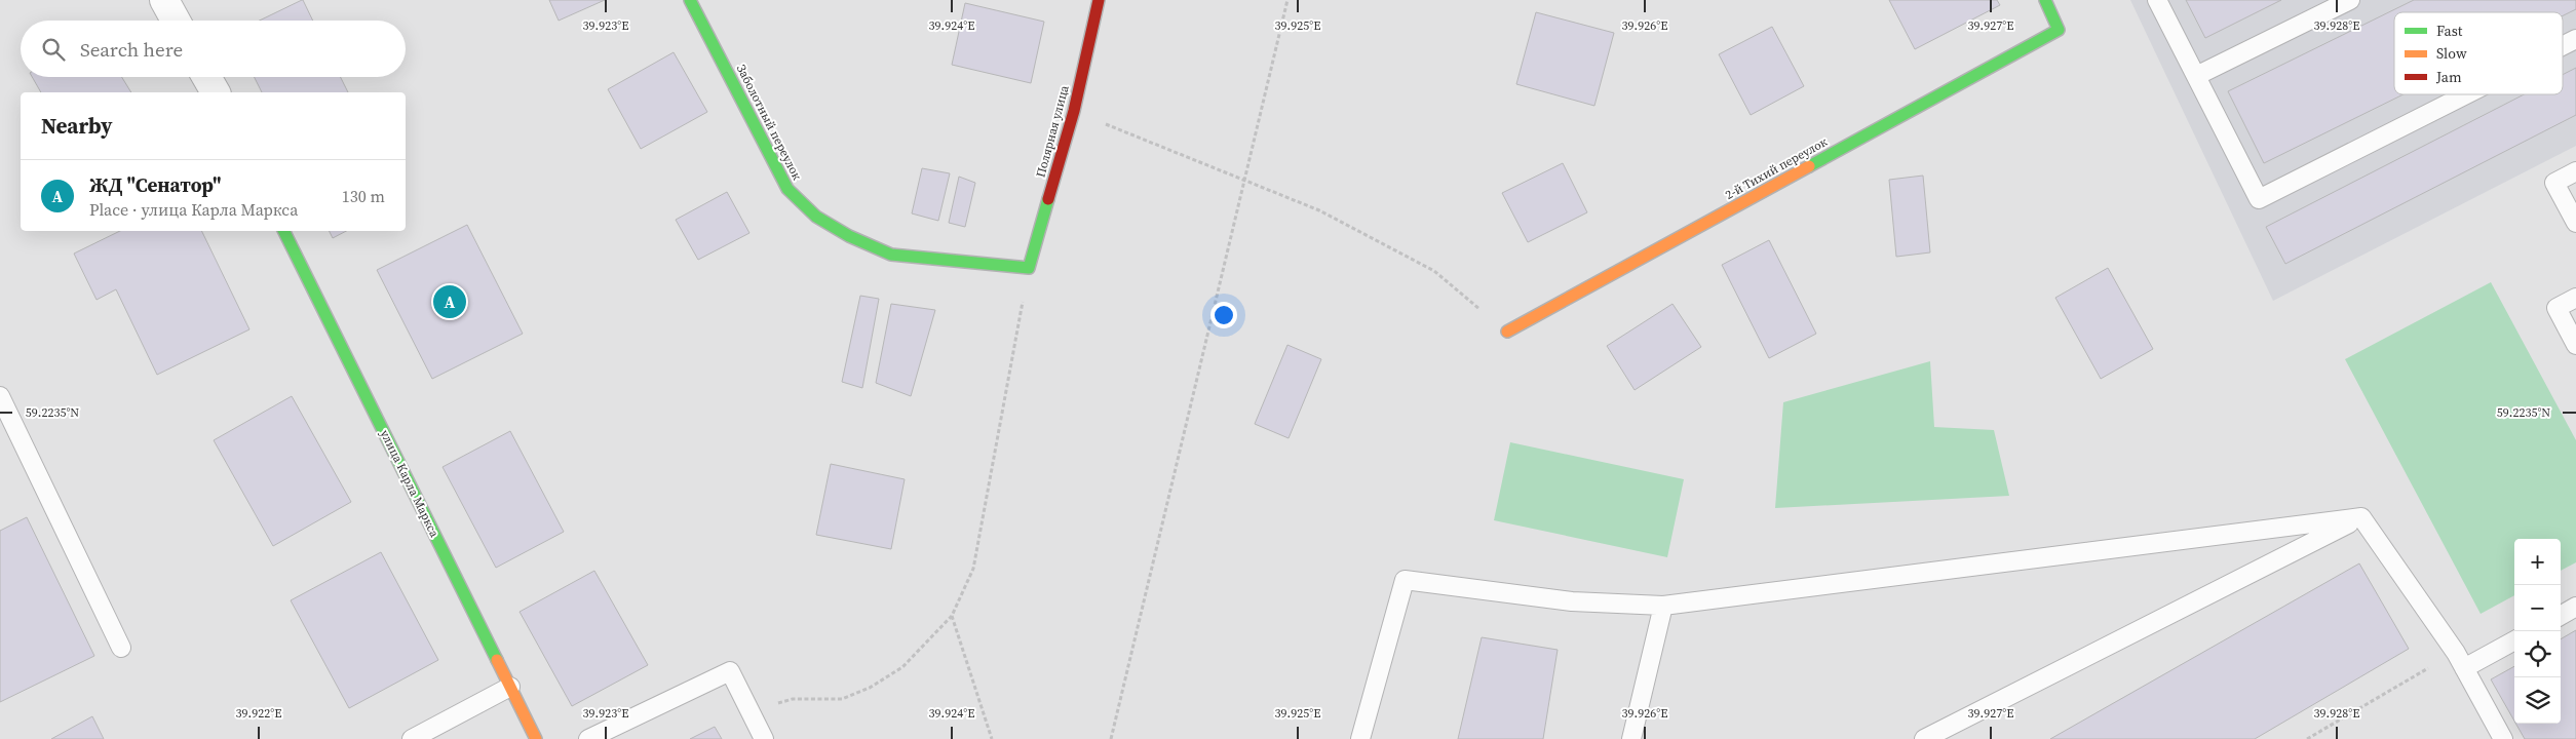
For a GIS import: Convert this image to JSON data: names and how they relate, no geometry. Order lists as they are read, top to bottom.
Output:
{
  "streets": {
    "street": [
      "Заболотный переулок",
      "Полярная улица",
      "2-й Тихий переулок",
      "улица Карла Маркса"
    ]
  },
  "crossings": [
    ["Заболотный переулок", "Полярная улица"]
  ],
  "legend": ["Fast", "Slow", "Jam"],
  "page": {
    "search": "Search here",
    "heading": "Nearby",
    "list": [
      {
        "mark": "A",
        "name": "ЖД \"Сенатор\"",
        "note": "Place · улица Карла Маркса",
        "value": "130 m"
      }
    ],
    "pins": "A",
    "map_buttons": ["+", "−"]
  },
  "coordinates": [
    "39.923°E",
    "39.924°E",
    "39.925°E",
    "39.926°E",
    "39.927°E",
    "39.928°E",
    "59.2235°N",
    "39.922°E"
  ]
}
